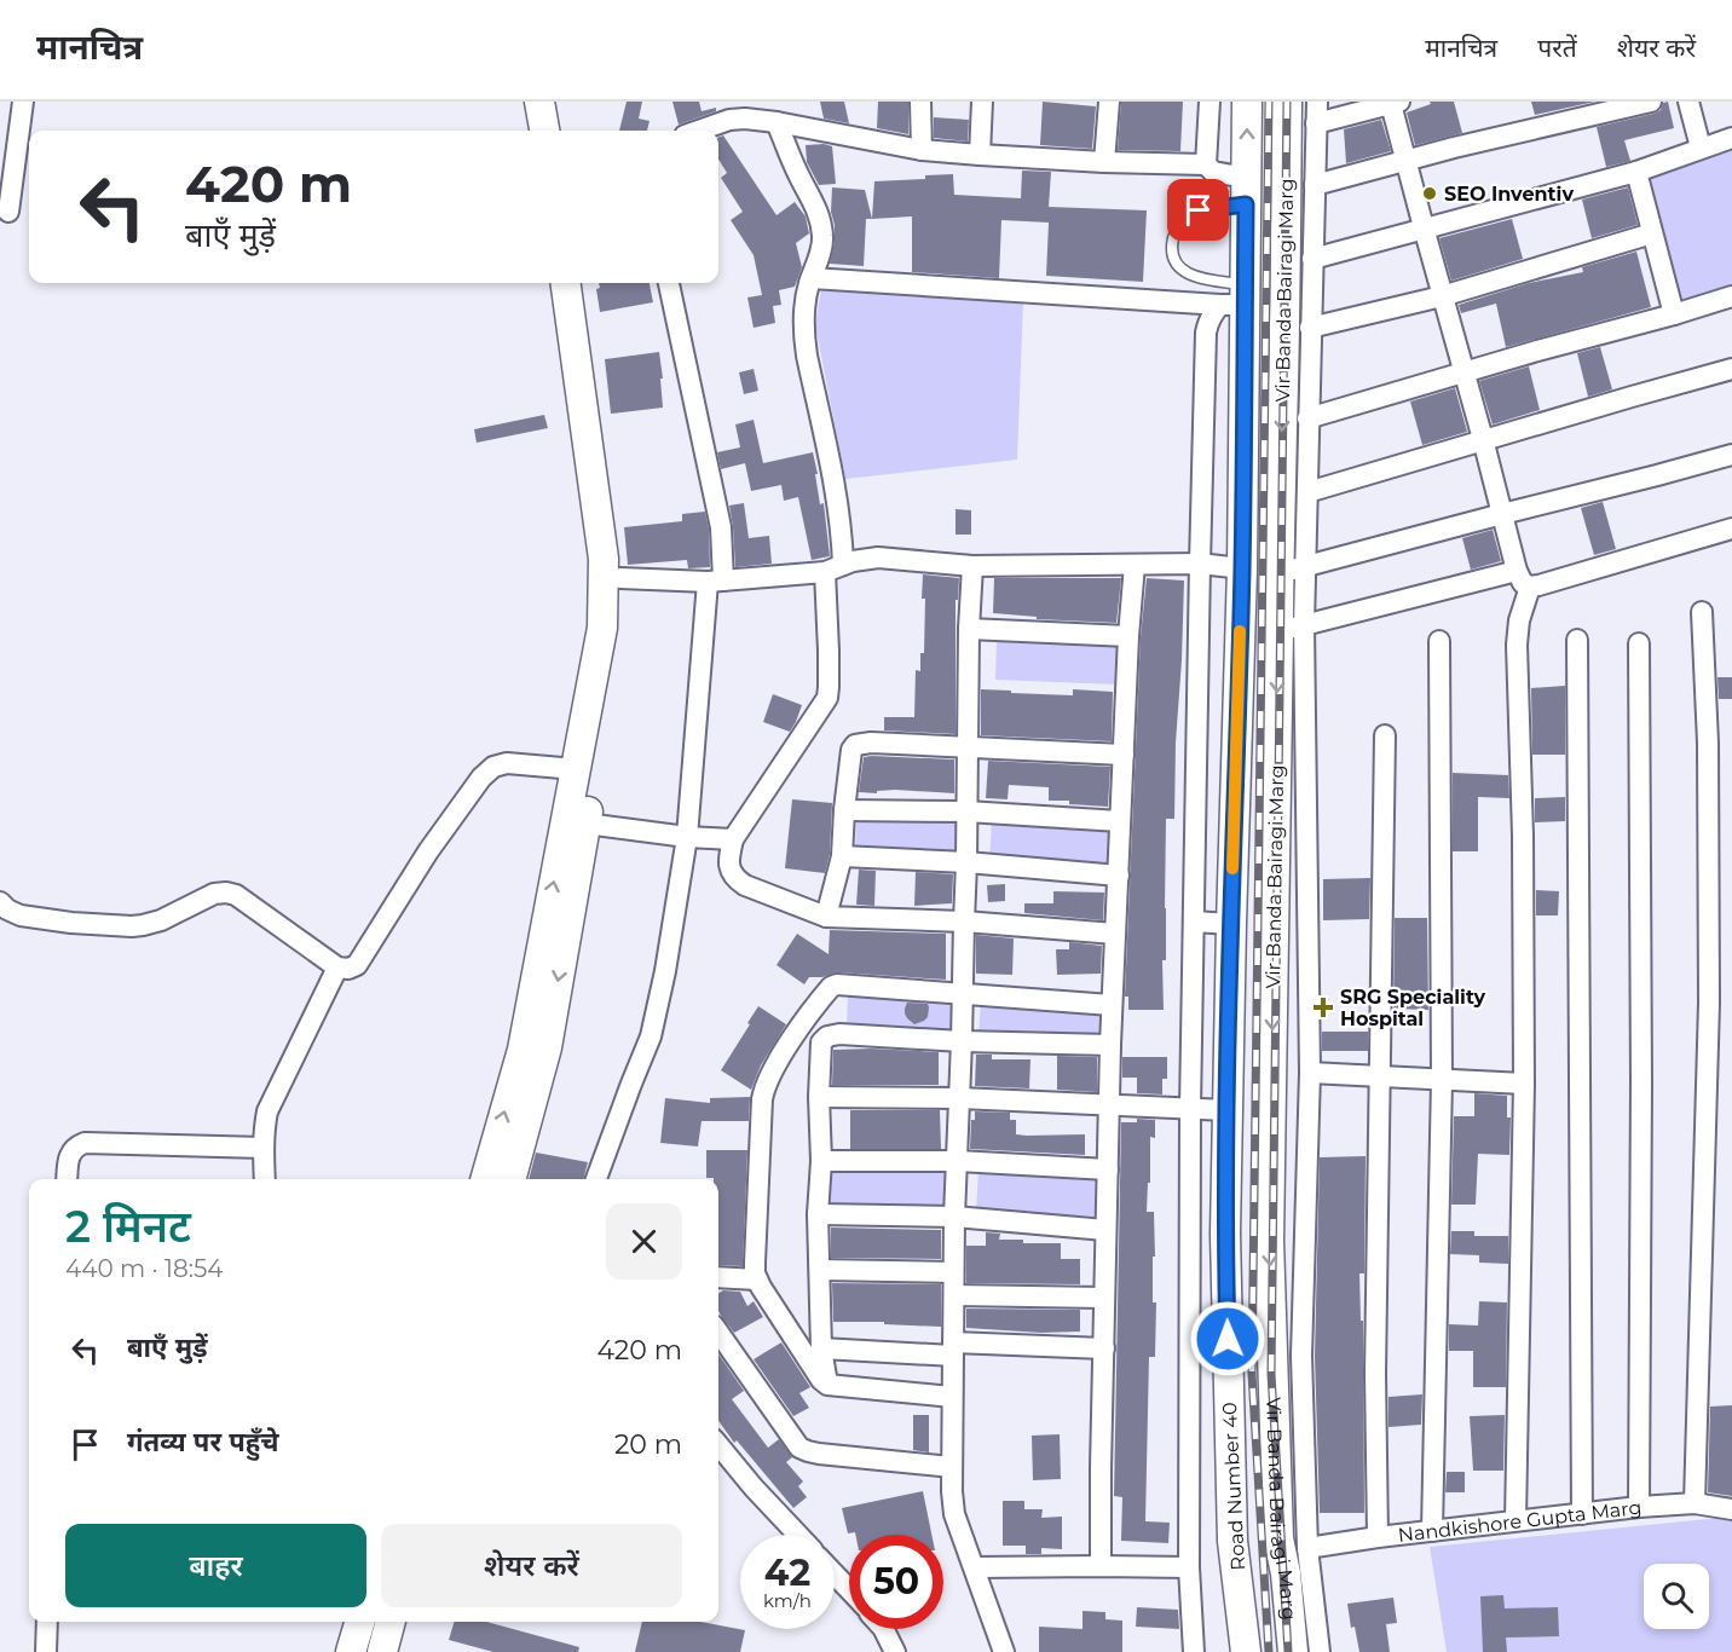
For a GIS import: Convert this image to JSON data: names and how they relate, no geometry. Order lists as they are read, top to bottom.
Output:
{
  "streets": {
    "main road": ["Vir Banda Bairagi Marg", "Road Number 40"],
    "street": ["Nandkishore Gupta Marg"]
  },
  "one_way": ["Vir Banda Bairagi Marg"],
  "places": {
    "other": ["SEO Inventiv"],
    "health": ["SRG Speciality Hospital"]
  },
  "page": {
    "header": "मानचित्र",
    "nav": ["मानचित्र", "परतें", "शेयर करें"],
    "turn": ["420 m", "बाएँ मुड़ें"],
    "heading": ["2 मिनट", "440 m · 18:54"],
    "list": [
      {
        "name": "बाएँ मुड़ें",
        "value": "420 m"
      },
      {
        "name": "गंतव्य पर पहुँचे",
        "value": "20 m"
      }
    ],
    "buttons": ["बाहर", "शेयर करें"],
    "speed": "42 km/h",
    "limit": "50"
  }
}
